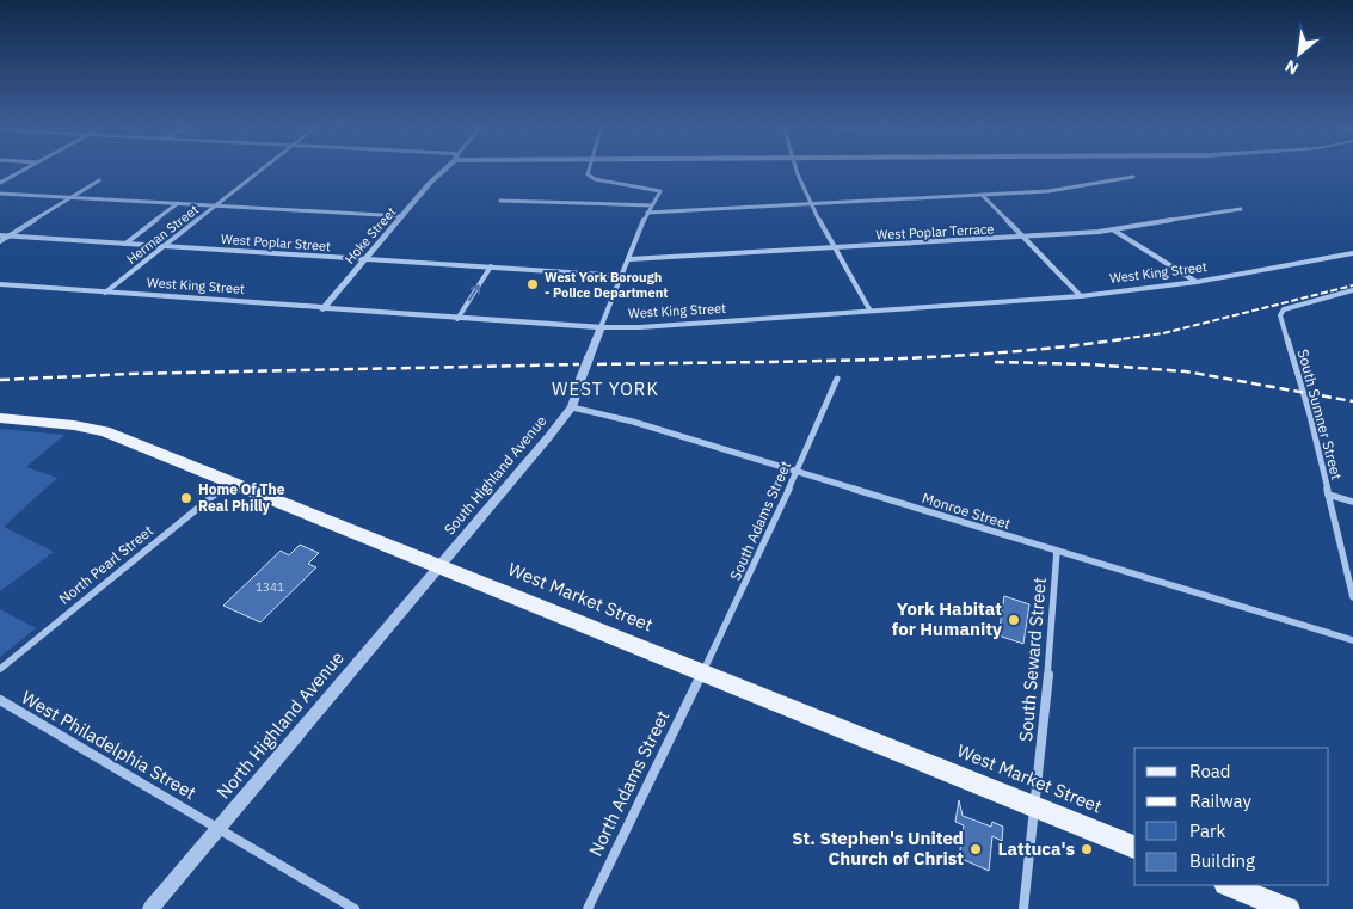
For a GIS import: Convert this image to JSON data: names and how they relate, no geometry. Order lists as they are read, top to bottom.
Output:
{
  "streets": {
    "main road": ["West Market Street"],
    "street": [
      "West Poplar Terrace",
      "Herman Street",
      "Hoke Street",
      "West Poplar Street",
      "West King Street",
      "South Sumner Street",
      "South Highland Avenue",
      "Monroe Street",
      "South Adams Street",
      "North Pearl Street",
      "South Seward Street",
      "North Highland Avenue",
      "West Philadelphia Street",
      "North Adams Street"
    ]
  },
  "crossings": [
    ["West Poplar Terrace", "South Highland Avenue"],
    ["Herman Street", "West Poplar Street"],
    ["Herman Street", "West King Street"],
    ["Hoke Street", "West Poplar Street"],
    ["Hoke Street", "West King Street"],
    ["West Poplar Street", "South Highland Avenue"],
    ["West King Street", "South Highland Avenue"],
    ["South Highland Avenue", "Monroe Street"],
    ["South Highland Avenue", "West Market Street"],
    ["South Highland Avenue", "North Highland Avenue"],
    ["Monroe Street", "South Adams Street"],
    ["Monroe Street", "South Seward Street"],
    ["South Adams Street", "West Market Street"],
    ["South Adams Street", "North Adams Street"],
    ["North Pearl Street", "West Market Street"],
    ["West Market Street", "South Seward Street"],
    ["West Market Street", "North Highland Avenue"],
    ["West Market Street", "North Adams Street"],
    ["North Highland Avenue", "West Philadelphia Street"]
  ],
  "districts": ["WEST YORK"],
  "places": [
    "West York Borough - Police Department",
    "Home Of The Real Philly",
    "York Habitat for Humanity",
    "St. Stephen's United Church of Christ",
    "Lattuca's"
  ],
  "house_numbers": ["1341"],
  "legend": [
    "Road",
    "Railway",
    "Park",
    "Building"
  ],
  "north": "bottom left"
}
